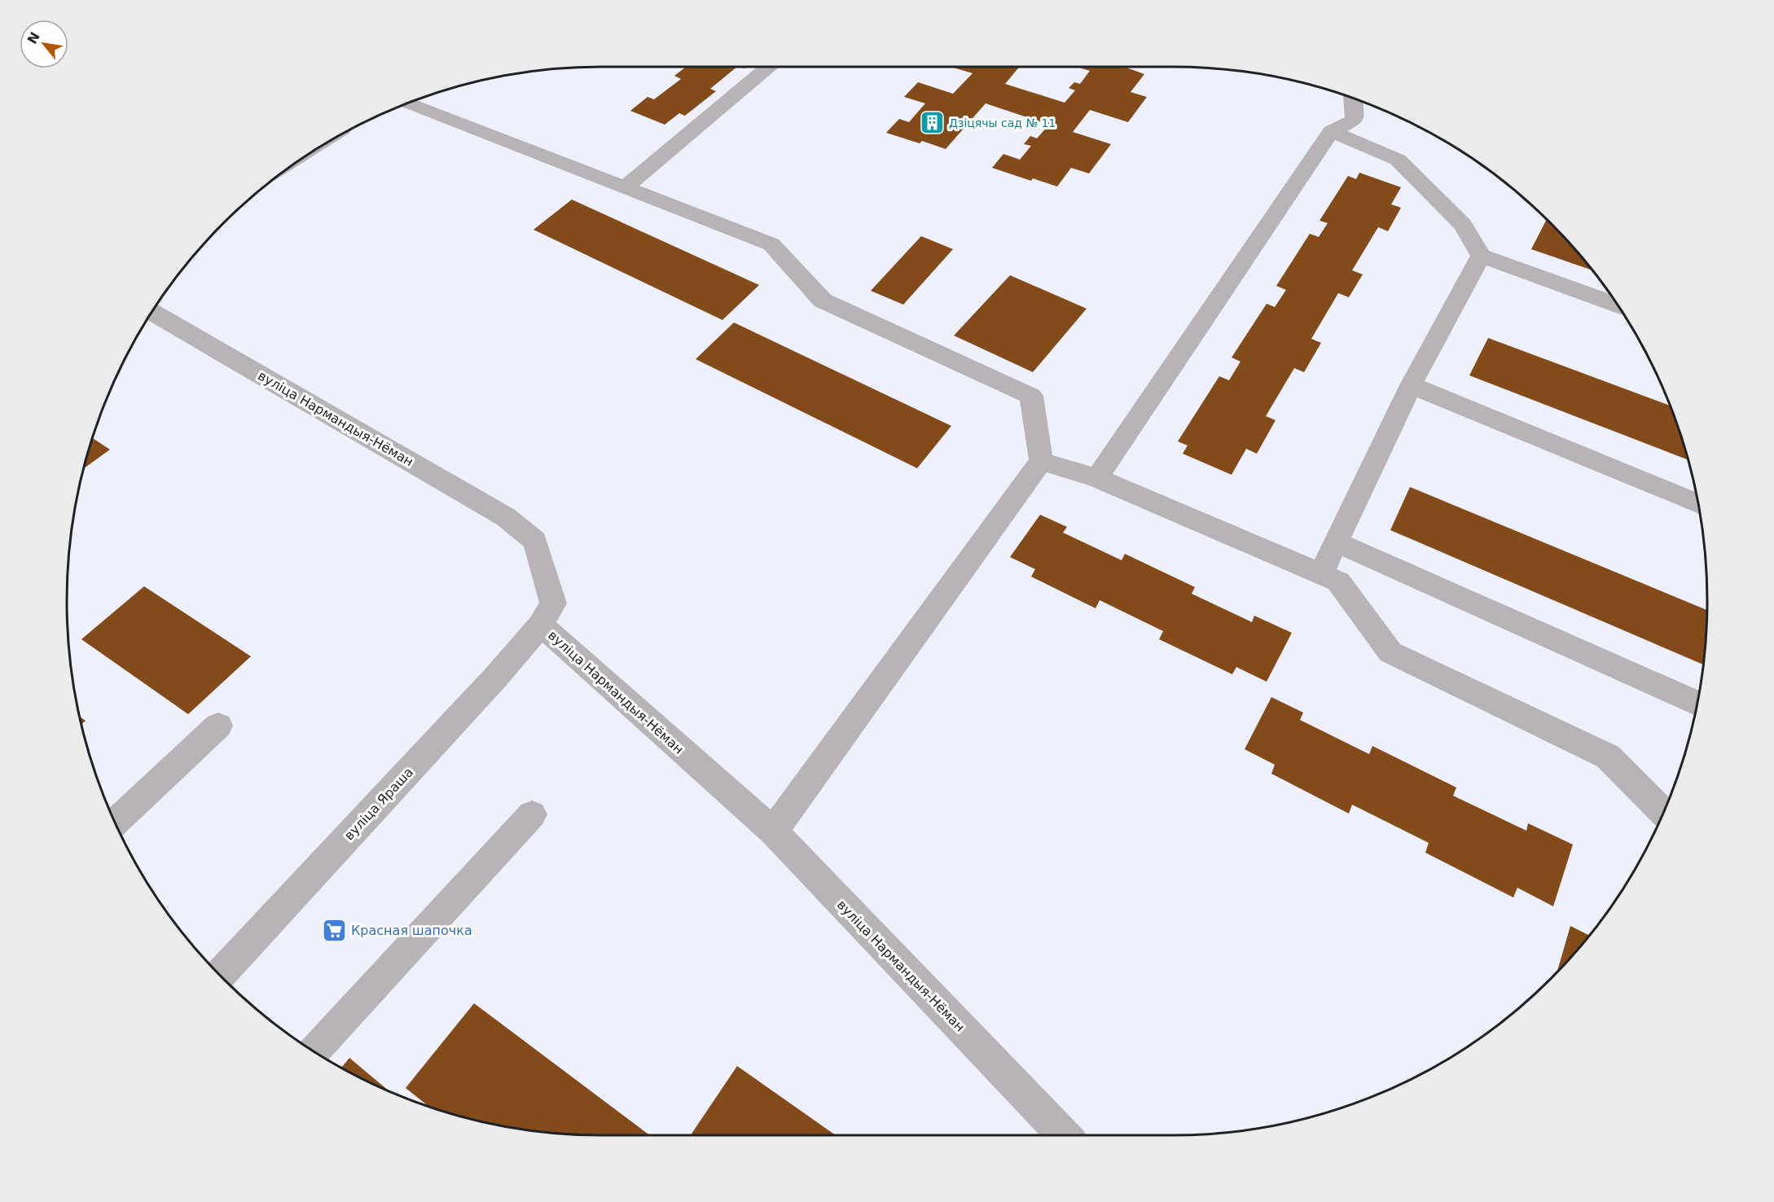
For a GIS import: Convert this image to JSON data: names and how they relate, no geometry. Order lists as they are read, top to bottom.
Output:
{
  "streets": {
    "street": ["вуліца Нармандыя-Нёман", "вуліца Яраша"]
  },
  "crossings": [
    ["вуліца Нармандыя-Нёман", "вуліца Яраша"]
  ],
  "places": {
    "building": ["Дзіцячы сад № 11"],
    "supermarket": ["Красная шапочка"]
  },
  "north": "top left"
}
